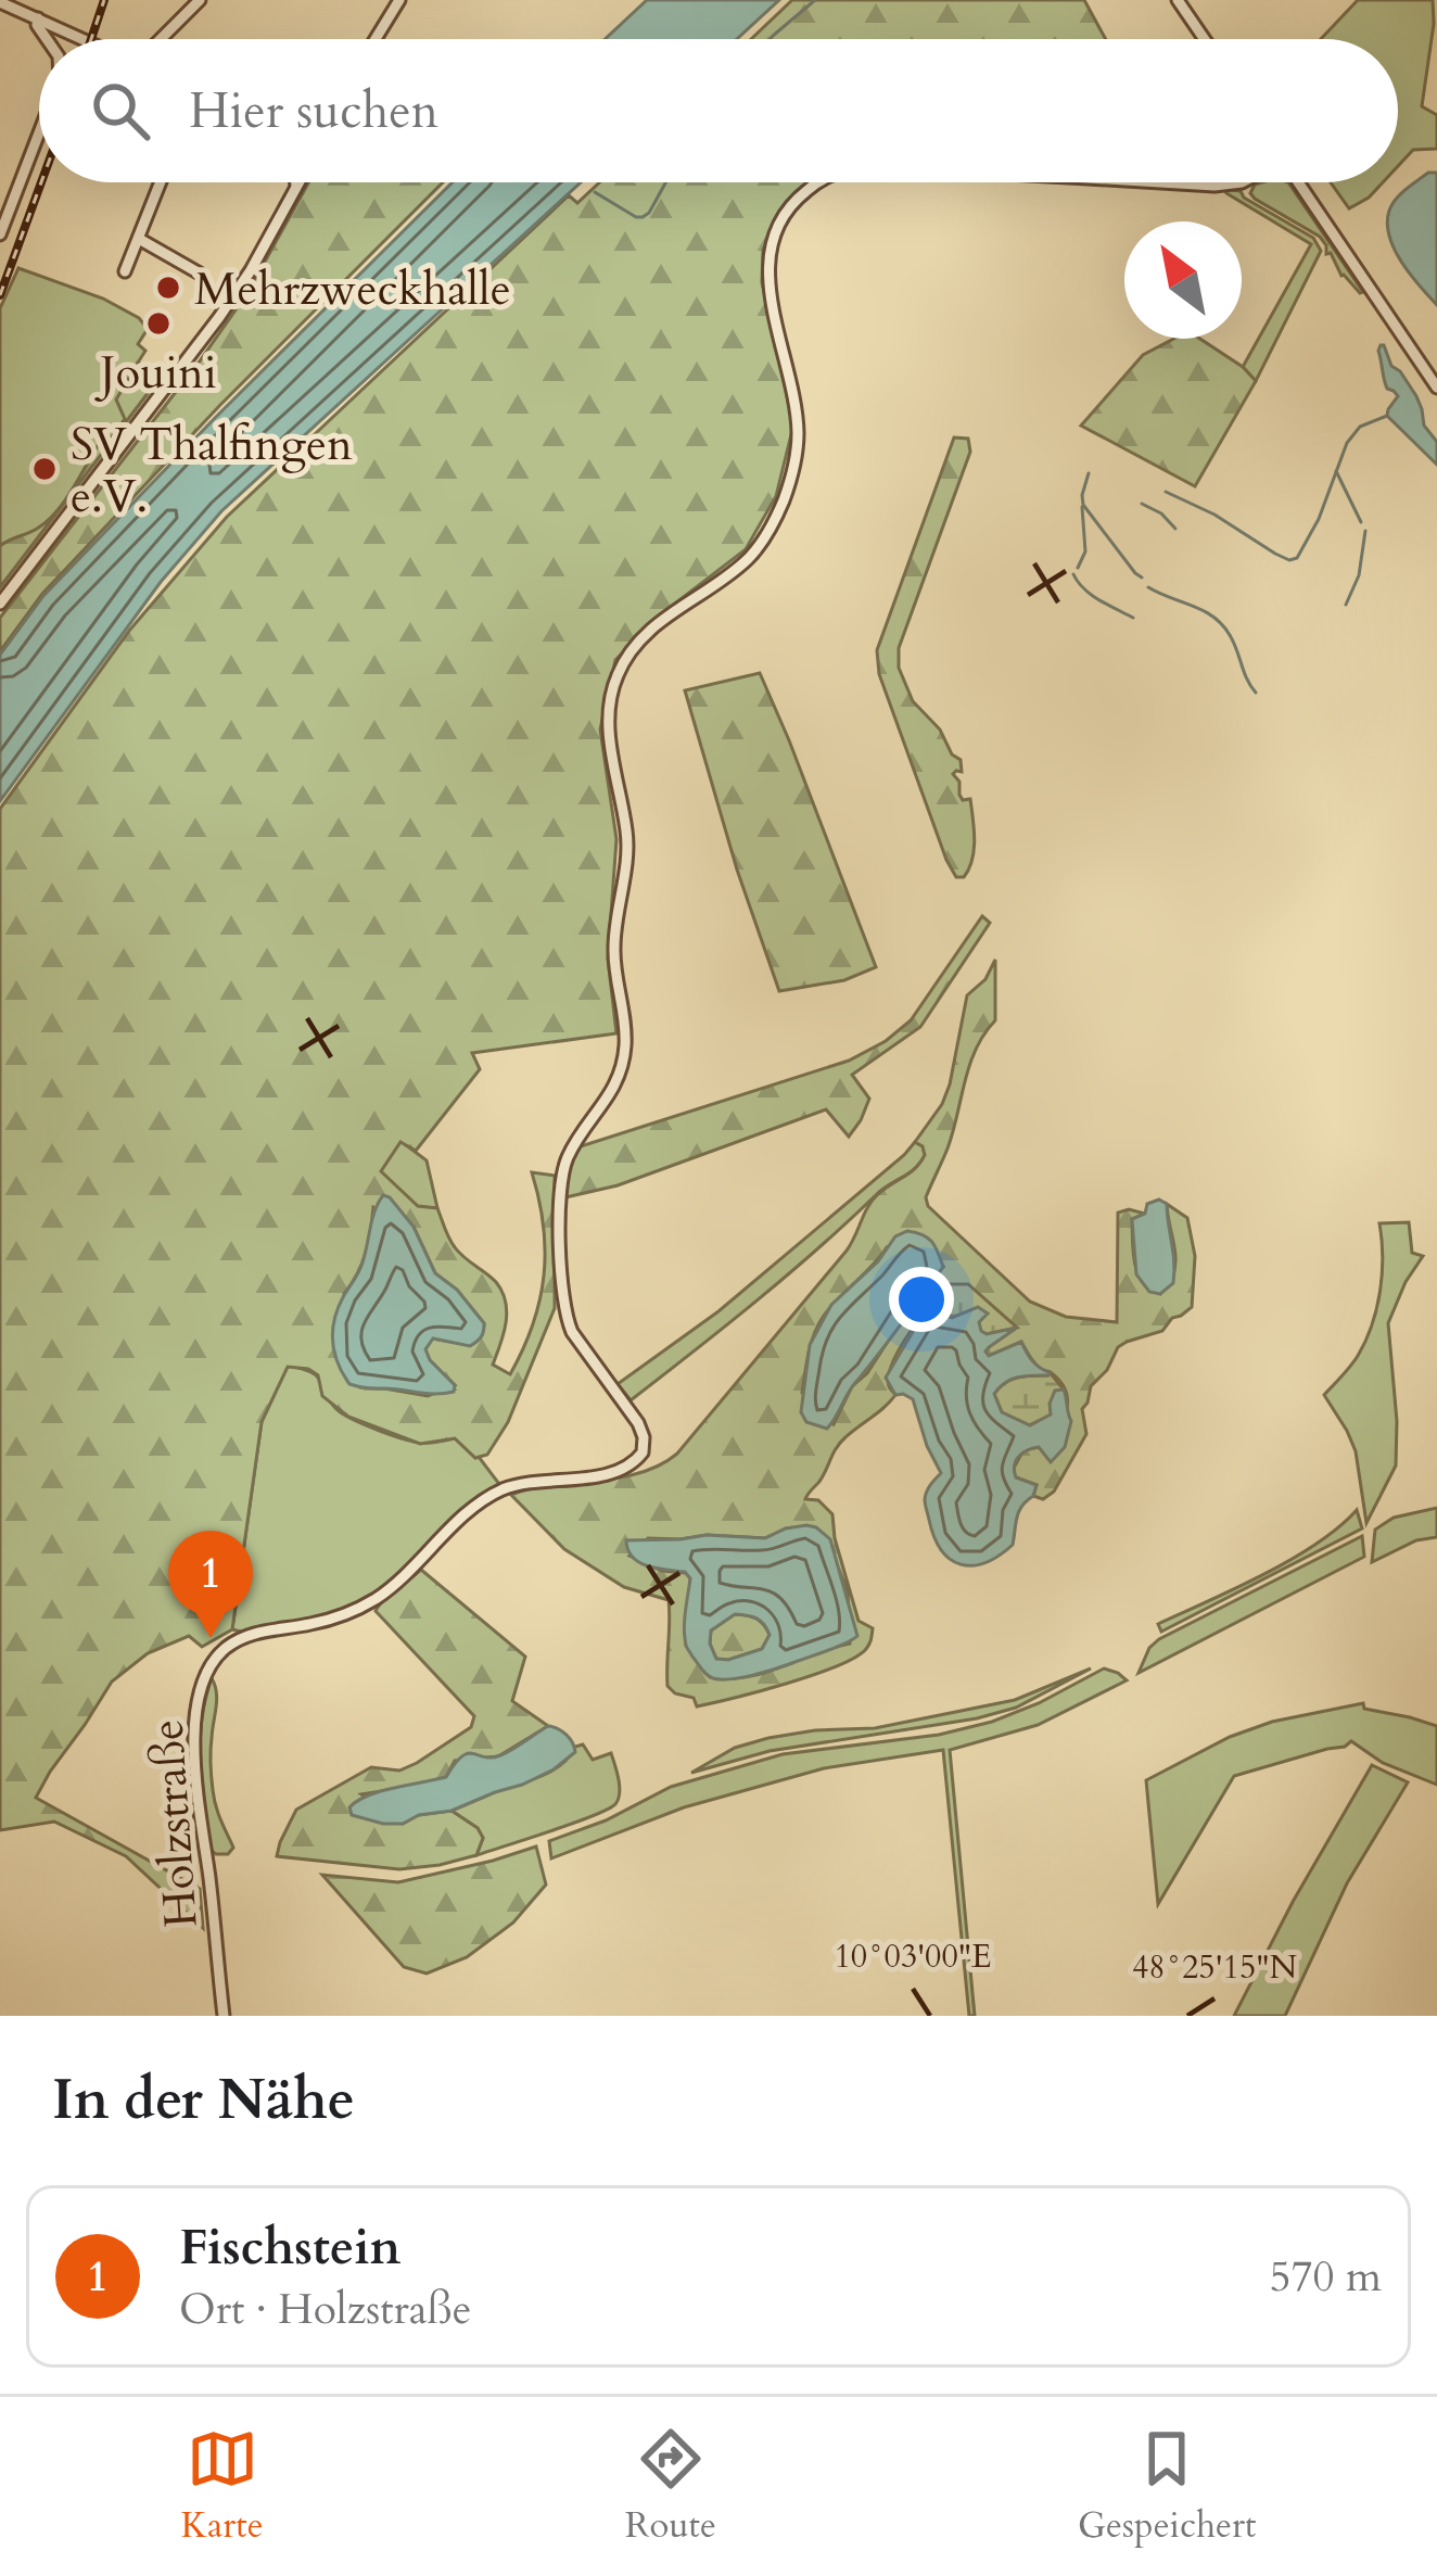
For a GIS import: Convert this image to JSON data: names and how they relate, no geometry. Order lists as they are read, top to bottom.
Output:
{
  "streets": {
    "street": ["Holzstraße"]
  },
  "places": ["Mehrzweckhalle", "Jouini", "SV Thalfingen e.V."],
  "north": "top left",
  "page": {
    "search": "Hier suchen",
    "pins": "1",
    "heading": "In der Nähe",
    "list": [
      {
        "mark": "1",
        "name": "Fischstein",
        "note": "Ort · Holzstraße",
        "value": "570 m"
      }
    ],
    "nav": ["Karte", "Route", "Gespeichert"]
  },
  "coordinates": ["10°03'00\"E", "48°25'15\"N"]
}
